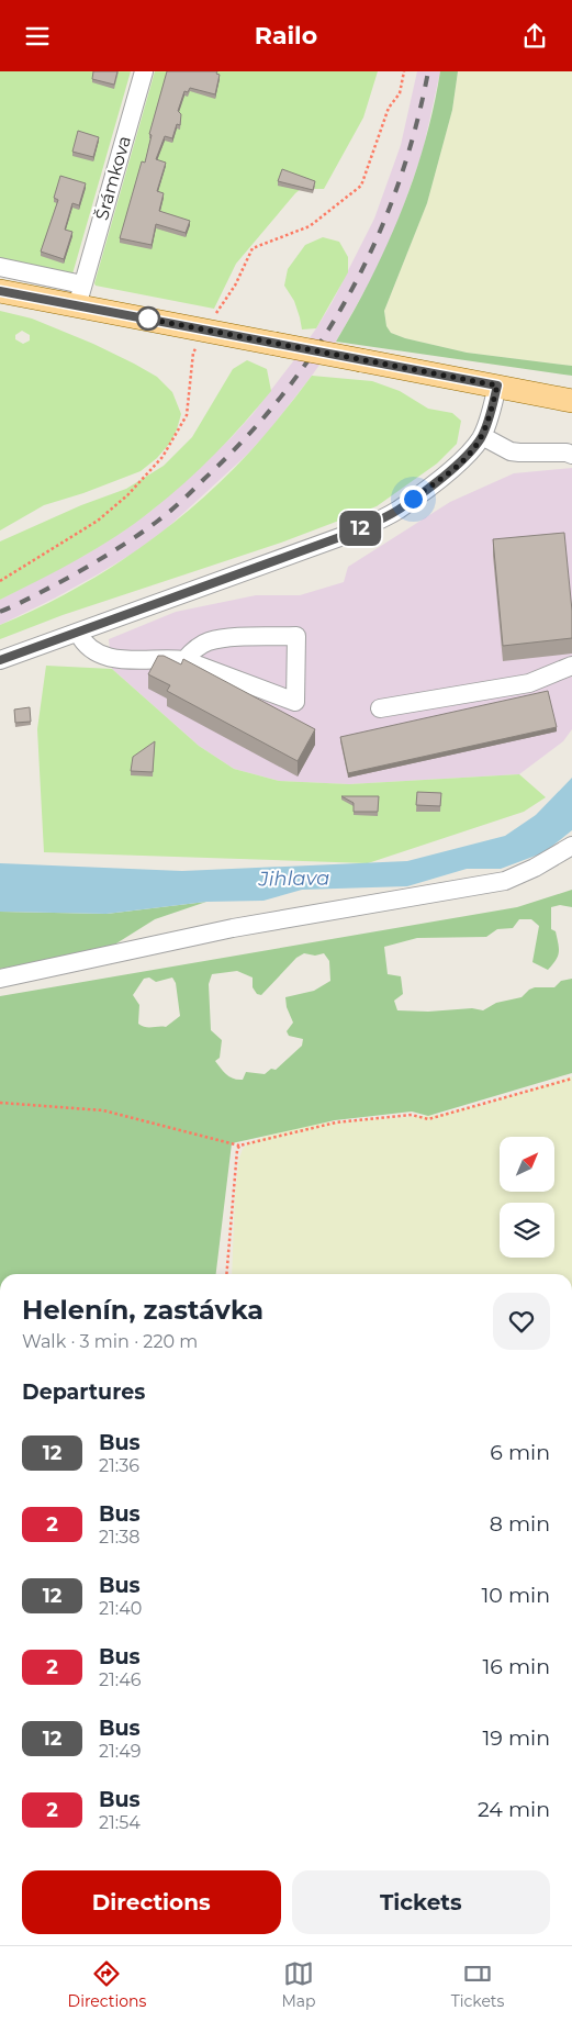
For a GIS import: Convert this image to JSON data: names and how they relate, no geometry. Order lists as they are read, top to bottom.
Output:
{
  "streets": {
    "street": ["Šrámkova"]
  },
  "water": ["Jihlava"],
  "lines": ["bus line 12"],
  "north": "top right",
  "page": {
    "header": "Railo",
    "on_map": "12",
    "heading": [
      ["Helenín, zastávka", "Walk · 3 min · 220 m"],
      "Departures"
    ],
    "list": [
      {
        "mark": "12",
        "name": "Bus",
        "note": "21:36",
        "value": "6 min"
      },
      {
        "mark": "2",
        "name": "Bus",
        "note": "21:38",
        "value": "8 min"
      },
      {
        "mark": "12",
        "name": "Bus",
        "note": "21:40",
        "value": "10 min"
      },
      {
        "mark": "2",
        "name": "Bus",
        "note": "21:46",
        "value": "16 min"
      },
      {
        "mark": "12",
        "name": "Bus",
        "note": "21:49",
        "value": "19 min"
      },
      {
        "mark": "2",
        "name": "Bus",
        "note": "21:54",
        "value": "24 min"
      }
    ],
    "buttons": ["Directions", "Tickets"],
    "tabs": ["Directions", "Map", "Tickets"]
  }
}
